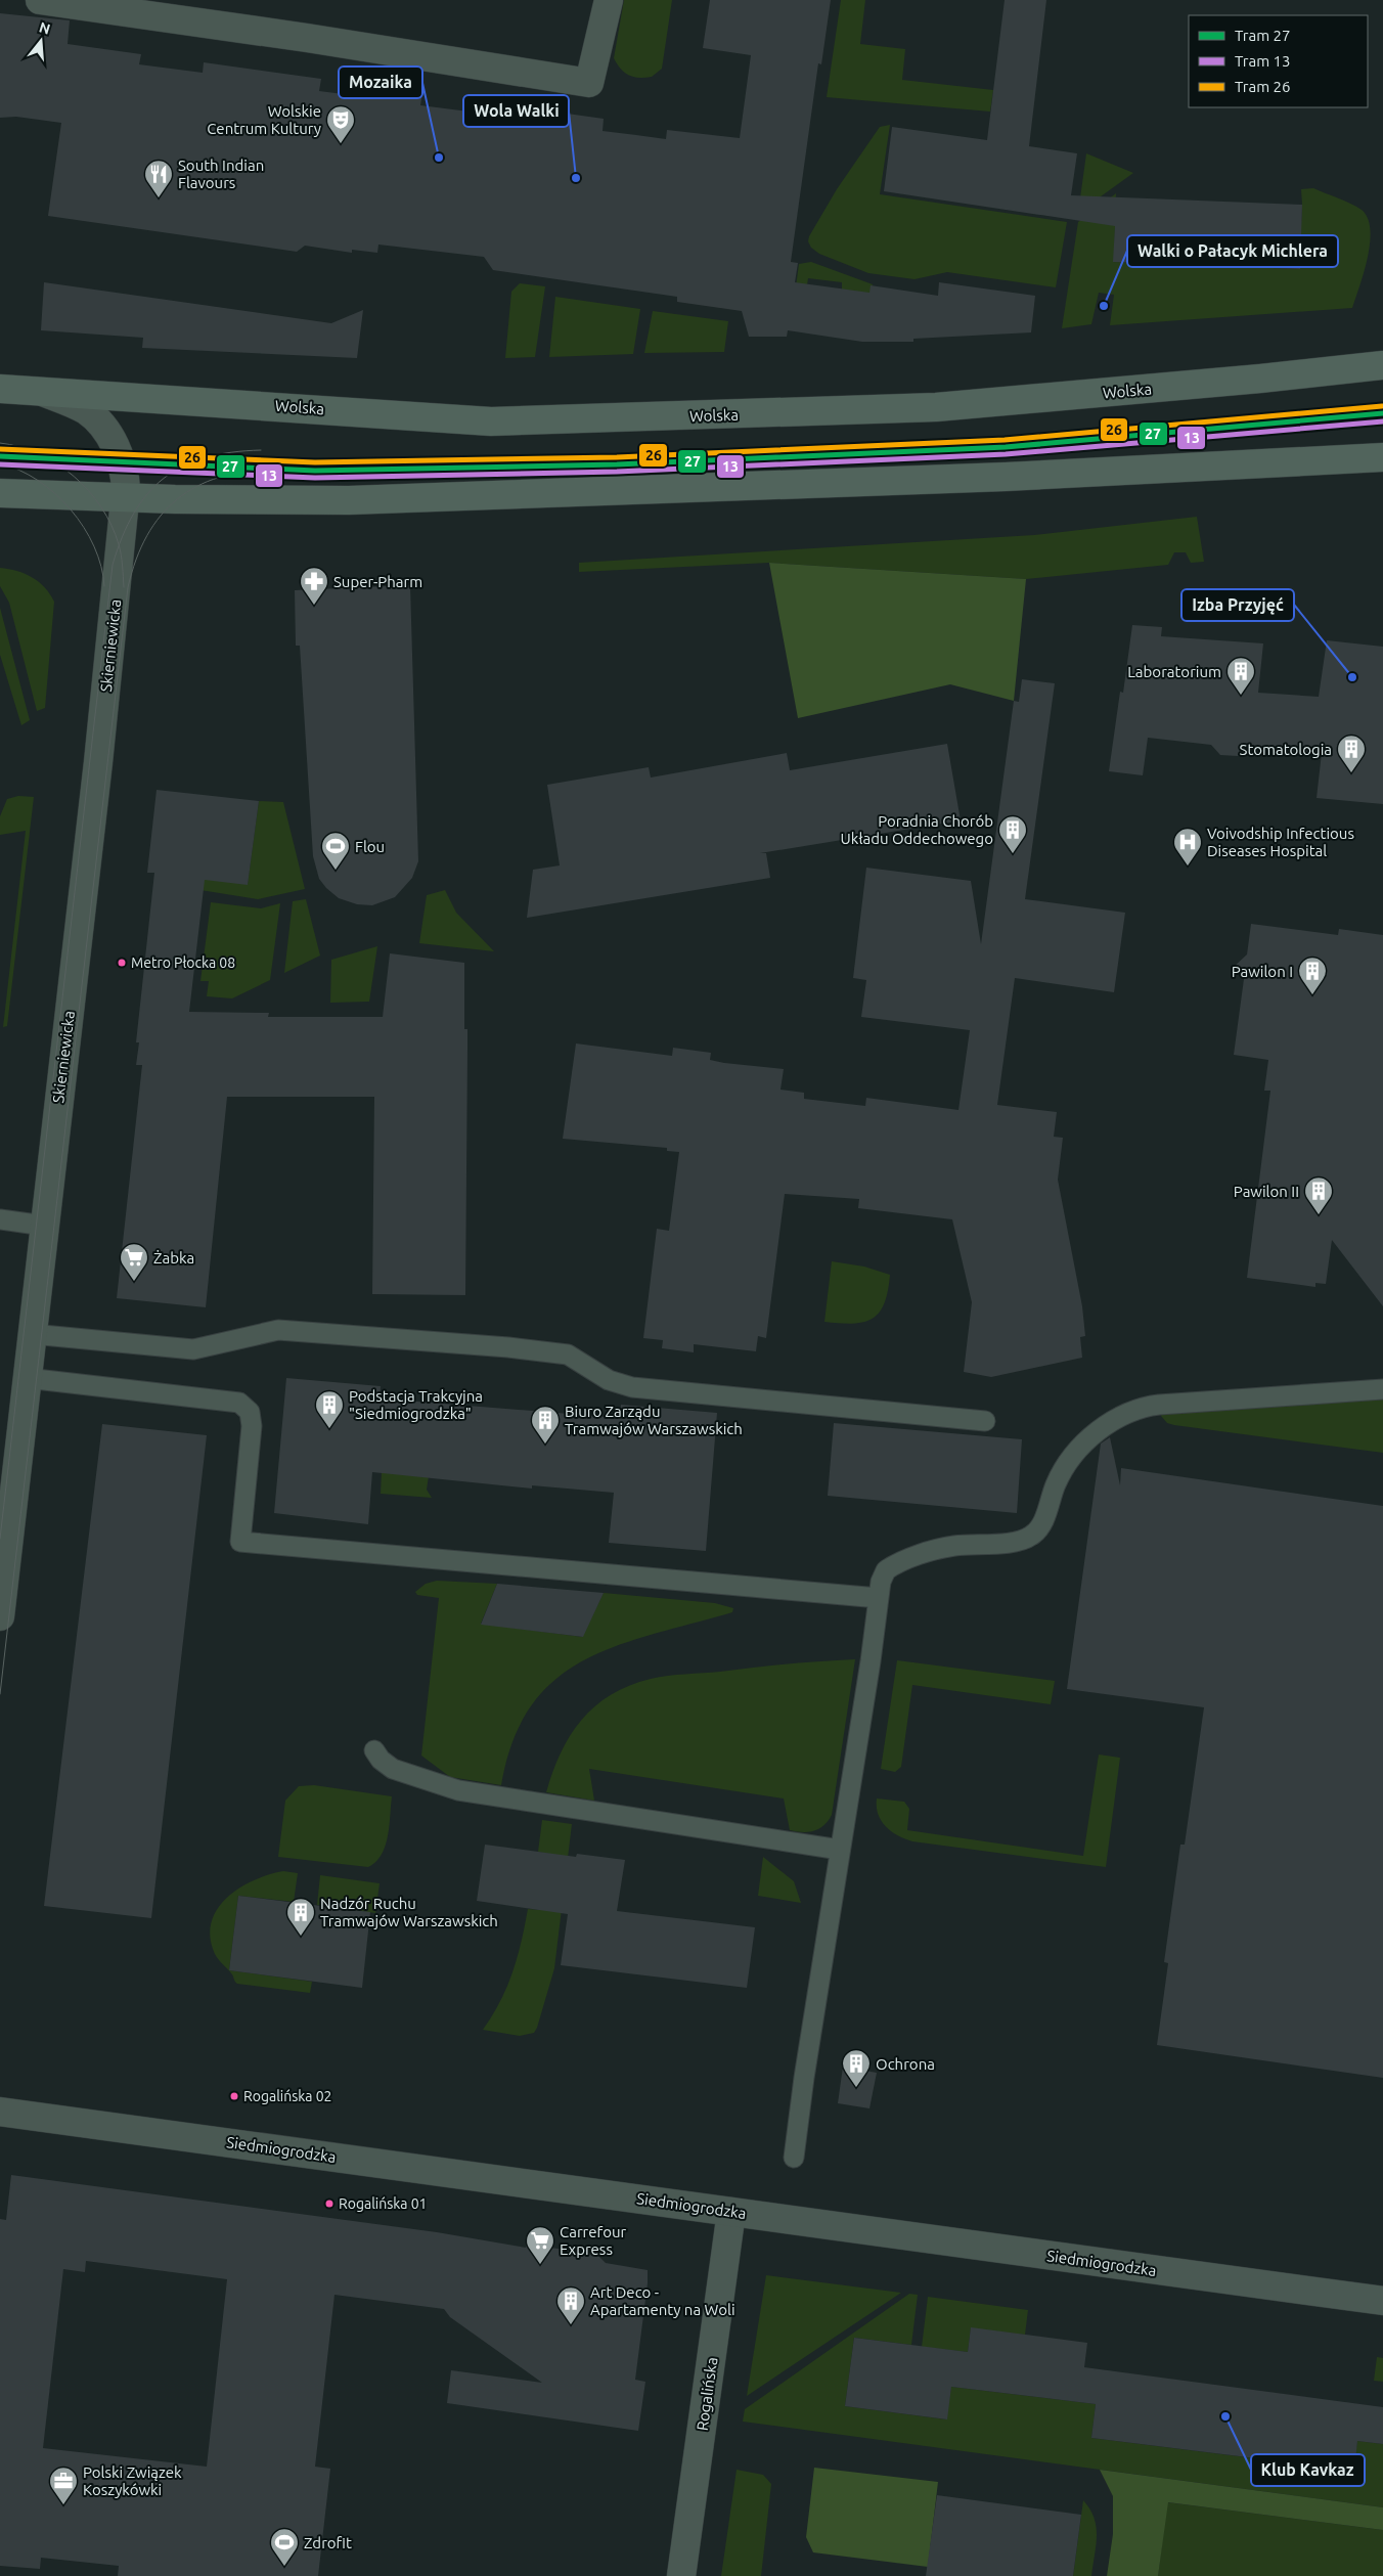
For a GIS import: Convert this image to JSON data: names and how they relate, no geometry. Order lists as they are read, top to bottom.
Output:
{
  "streets": {
    "main road": ["Wolska"],
    "street": ["Skierniewicka", "Siedmiogrodzka", "Rogalińska"]
  },
  "crossings": [
    ["Wolska", "Skierniewicka"],
    ["Siedmiogrodzka", "Rogalińska"]
  ],
  "places": {
    "theatre": ["Wolskie Centrum Kultury"],
    "other": [
      "Mozaika",
      "Wola Walki",
      "Walki o Pałacyk Michlera",
      "Izba Przyjęć",
      "Metro Płocka 08",
      "Rogalińska 02",
      "Rogalińska 01",
      "Klub Kavkaz"
    ],
    "restaurant": ["South Indian Flavours"],
    "pharmacy": ["Super-Pharm"],
    "building": [
      "Laboratorium",
      "Stomatologia",
      "Poradnia Chorób Układu Oddechowego",
      "Pawilon I",
      "Pawilon II",
      "Podstacja Trakcyjna \"Siedmiogrodzka\"",
      "Biuro Zarządu Tramwajów Warszawskich",
      "Nadzór Ruchu Tramwajów Warszawskich",
      "Ochrona",
      "Art Deco - Apartamenty na Woli"
    ],
    "hospital": ["Voivodship Infectious Diseases Hospital"],
    "sports": ["Flou", "Zdrofit"],
    "supermarket": ["Żabka", "Carrefour Express"],
    "office": ["Polski Związek Koszykówki"]
  },
  "lines": ["tram line 26", "tram line 27", "tram line 13"],
  "legend": ["Tram 27", "Tram 13", "Tram 26"],
  "north": "top"
}
